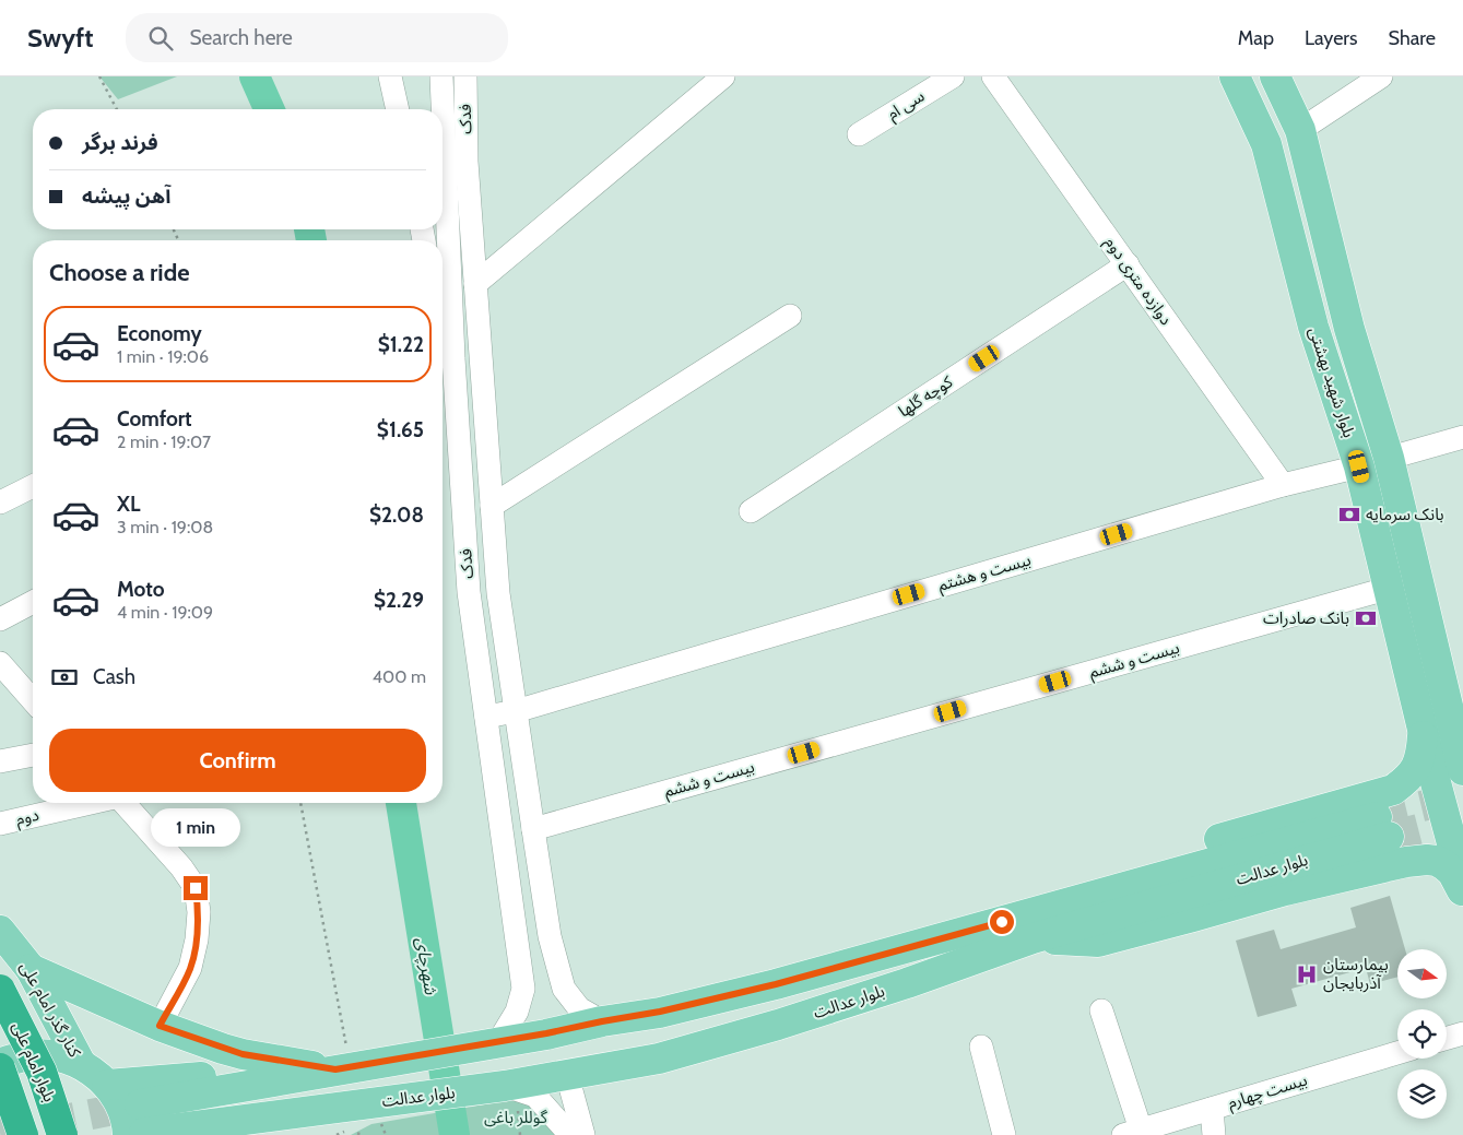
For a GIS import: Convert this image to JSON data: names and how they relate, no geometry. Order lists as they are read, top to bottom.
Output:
{
  "streets": {
    "highway": ["بلوار امام علی"],
    "main road": ["بلوار شهید بهشتی", "بلوار عدالت", "کنار گذر امام علی"],
    "street": [
      "سی ام",
      "فدک",
      "دوازده متری دوم",
      "کوچه گلها",
      "بیست و هشتم",
      "بیست و ششم",
      "دوم",
      "بیست چهارم"
    ]
  },
  "crossings": [
    ["فدک", "بیست و هشتم"],
    ["فدک", "بیست و ششم"],
    ["فدک", "بلوار عدالت"],
    ["دوازده متری دوم", "کوچه گلها"],
    ["دوازده متری دوم", "بیست و هشتم"],
    ["بلوار شهید بهشتی", "بیست و هشتم"],
    ["بلوار شهید بهشتی", "بیست و ششم"]
  ],
  "water": ["شهرچای"],
  "parks": ["گوللر باغی"],
  "places": {
    "bank": ["بانک سرمایه", "بانک صادرات"],
    "hospital": ["بیمارستان آذربایجان"]
  },
  "north": "right",
  "page": {
    "header": "Swyft",
    "search": "Search here",
    "nav": ["Map", "Layers", "Share"],
    "banner": ["فرند برگر", "آهن پیشه"],
    "heading": "Choose a ride",
    "list": [
      {
        "name": "Economy",
        "note": "1 min · 19:06",
        "value": "$1.22"
      },
      {
        "name": "Comfort",
        "note": "2 min · 19:07",
        "value": "$1.65"
      },
      {
        "name": "XL",
        "note": "3 min · 19:08",
        "value": "$2.08"
      },
      {
        "name": "Moto",
        "note": "4 min · 19:09",
        "value": "$2.29"
      }
    ],
    "pay": ["Cash", "400 m"],
    "buttons": "Confirm",
    "bubble": "1 min"
  }
}
